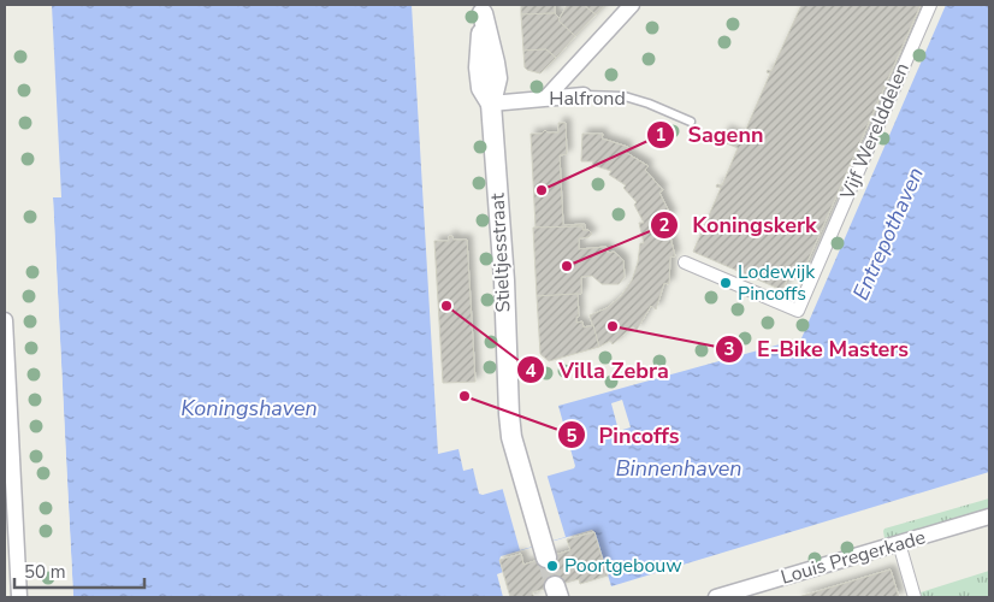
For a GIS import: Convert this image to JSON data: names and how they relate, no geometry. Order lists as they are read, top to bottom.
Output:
{
  "streets": {
    "street": [
      "Halfrond",
      "Vijf Werelddelen",
      "Stieltjesstraat",
      "Louis Pregerkade"
    ]
  },
  "crossings": [
    ["Halfrond", "Stieltjesstraat"]
  ],
  "water": ["Entrepothaven", "Koningshaven", "Binnenhaven"],
  "places": [
    "Sagenn",
    "Koningskerk",
    "Lodewijk Pincoffs",
    "Villa Zebra",
    "E-Bike Masters",
    "Pincoffs",
    "Poortgebouw"
  ],
  "scale_bar": "50 m"
}
